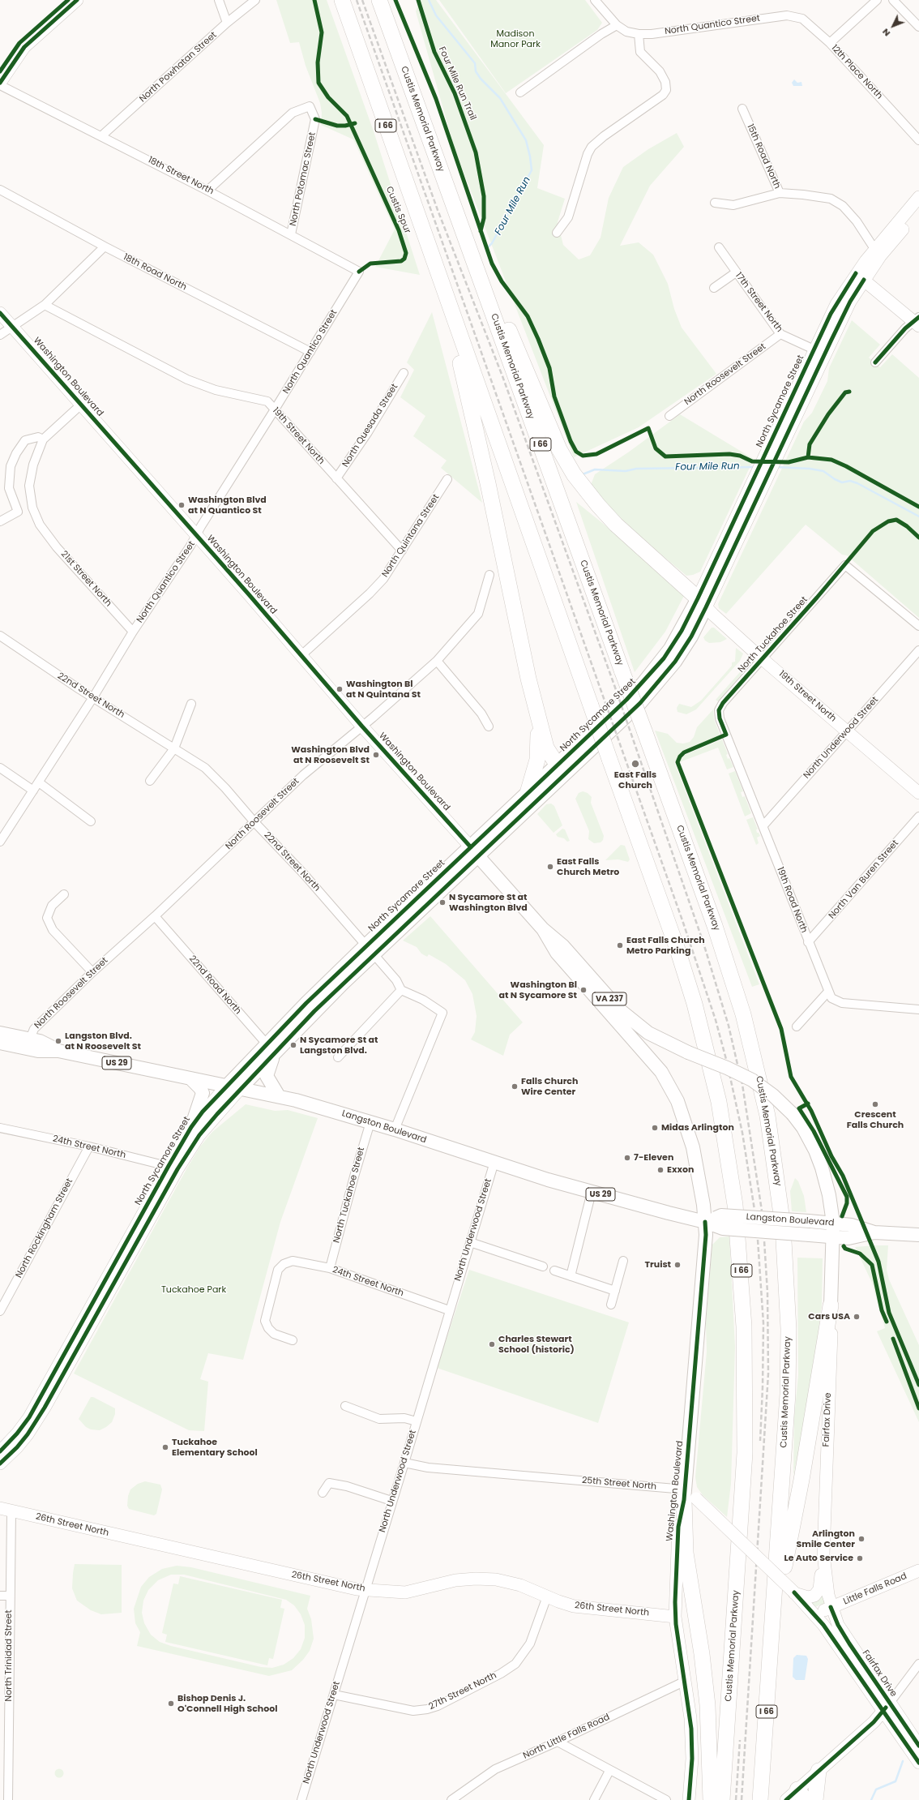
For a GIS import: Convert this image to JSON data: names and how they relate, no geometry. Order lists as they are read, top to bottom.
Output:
{
  "streets": {
    "highway": ["Custis Memorial Parkway", "I 66"],
    "main road": [
      "Washington Boulevard",
      "North Sycamore Street",
      "19th Street North",
      "VA 237",
      "US 29",
      "Langston Boulevard",
      "Fairfax Drive",
      "26th Street North",
      "Little Falls Road"
    ],
    "street": [
      "North Quantico Street",
      "North Powhatan Street",
      "12th Place North",
      "15th Road North",
      "18th Street North",
      "North Potomac Street",
      "18th Road North",
      "17th Street North",
      "North Roosevelt Street",
      "North Quesada Street",
      "North Quintana Street",
      "21st Street North",
      "North Tuckahoe Street",
      "22nd Street North",
      "North Underwood Street",
      "North Van Buren Street",
      "19th Road North",
      "22nd Road North",
      "24th Street North",
      "North Rockingham Street",
      "25th Street North",
      "North Trinidad Street",
      "27th Street North",
      "North Little Falls Road"
    ],
    "cycle path": ["Four Mile Run Trail", "Custis Spur"]
  },
  "crossings": [
    ["North Quantico Street", "12th Place North"],
    ["North Quantico Street", "18th Street North"],
    ["North Quantico Street", "18th Road North"],
    ["North Quantico Street", "Washington Boulevard"],
    ["North Quantico Street", "19th Street North"],
    ["North Quantico Street", "21st Street North"],
    ["North Quantico Street", "22nd Street North"],
    ["North Powhatan Street", "18th Street North"],
    ["18th Street North", "North Potomac Street"],
    ["17th Street North", "North Roosevelt Street"],
    ["17th Street North", "North Sycamore Street"],
    ["North Roosevelt Street", "Washington Boulevard"],
    ["North Roosevelt Street", "22nd Street North"],
    ["North Roosevelt Street", "22nd Road North"],
    ["North Roosevelt Street", "Langston Boulevard"],
    ["Washington Boulevard", "North Sycamore Street"],
    ["Washington Boulevard", "North Quintana Street"],
    ["Washington Boulevard", "Langston Boulevard"],
    ["Washington Boulevard", "Fairfax Drive"],
    ["Washington Boulevard", "25th Street North"],
    ["Washington Boulevard", "26th Street North"],
    ["Washington Boulevard", "North Little Falls Road"],
    ["North Sycamore Street", "19th Street North"],
    ["North Sycamore Street", "22nd Street North"],
    ["North Sycamore Street", "22nd Road North"],
    ["North Sycamore Street", "Langston Boulevard"],
    ["North Sycamore Street", "24th Street North"],
    ["North Quesada Street", "19th Street North"],
    ["19th Street North", "North Quintana Street"],
    ["19th Street North", "North Tuckahoe Street"],
    ["19th Street North", "North Underwood Street"],
    ["North Tuckahoe Street", "19th Road North"],
    ["North Tuckahoe Street", "Langston Boulevard"],
    ["North Tuckahoe Street", "24th Street North"],
    ["North Underwood Street", "19th Road North"],
    ["North Underwood Street", "Langston Boulevard"],
    ["North Underwood Street", "24th Street North"],
    ["North Underwood Street", "25th Street North"],
    ["North Underwood Street", "26th Street North"],
    ["North Underwood Street", "27th Street North"],
    ["North Van Buren Street", "19th Road North"],
    ["Langston Boulevard", "Fairfax Drive"],
    ["24th Street North", "North Rockingham Street"],
    ["Fairfax Drive", "Little Falls Road"],
    ["26th Street North", "North Trinidad Street"],
    ["26th Street North", "27th Street North"]
  ],
  "water": ["Four Mile Run"],
  "parks": ["Madison Manor Park", "Tuckahoe Park"],
  "places": [
    "Washington Blvd at N Quantico St",
    "Washington Bl at N Quintana St",
    "Washington Blvd at N Roosevelt St",
    "East Falls Church",
    "East Falls Church Metro",
    "N Sycamore St at Washington Blvd",
    "East Falls Church Metro Parking",
    "Washington Bl at N Sycamore St",
    "Langston Blvd. at N Roosevelt St",
    "N Sycamore St at Langston Blvd.",
    "Falls Church Wire Center",
    "Crescent Falls Church",
    "Midas Arlington",
    "7-Eleven",
    "Exxon",
    "Truist",
    "Cars USA",
    "Charles Stewart School (historic)",
    "Tuckahoe Elementary School",
    "Arlington Smile Center",
    "Le Auto Service",
    "Bishop Denis J. O'Connell High School"
  ],
  "north": "bottom left"
}
